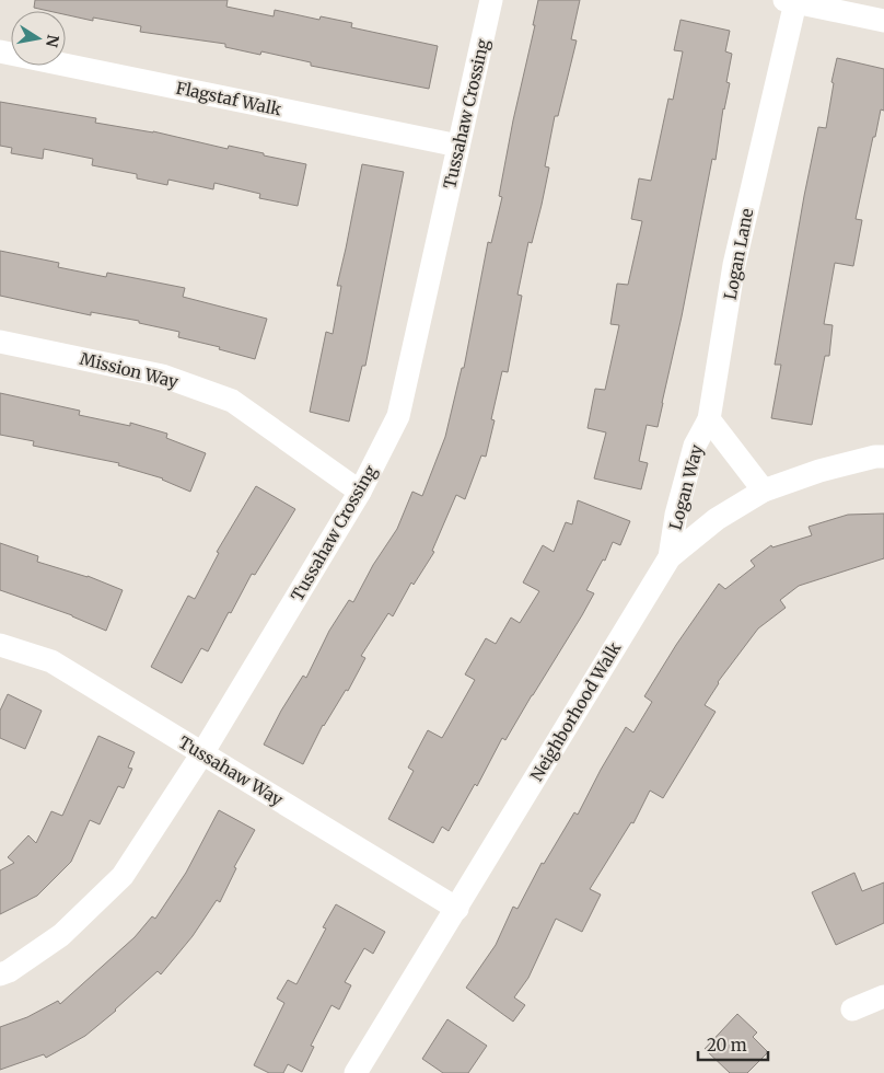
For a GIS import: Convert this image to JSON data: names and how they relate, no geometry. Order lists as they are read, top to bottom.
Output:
{
  "streets": {
    "street": [
      "Flagstaf Walk",
      "Tussahaw Crossing",
      "Logan Lane",
      "Mission Way",
      "Logan Way",
      "Neighborhood Walk",
      "Tussahaw Way"
    ]
  },
  "crossings": [
    ["Flagstaf Walk", "Tussahaw Crossing"],
    ["Tussahaw Crossing", "Mission Way"],
    ["Tussahaw Crossing", "Tussahaw Way"],
    ["Logan Lane", "Logan Way"],
    ["Logan Way", "Neighborhood Walk"],
    ["Neighborhood Walk", "Tussahaw Way"]
  ],
  "scale_bar": "20 m",
  "north": "right"
}
